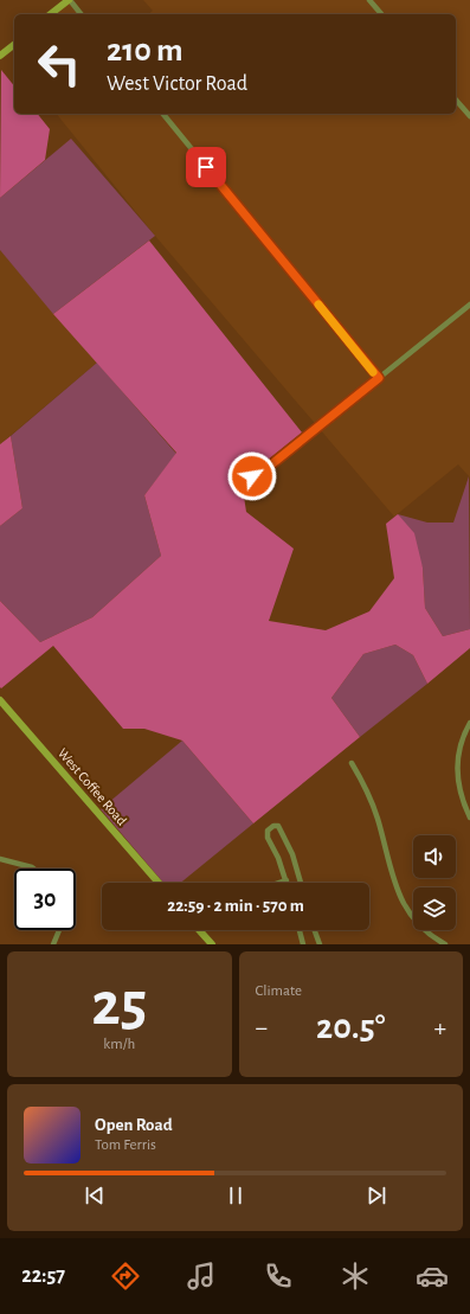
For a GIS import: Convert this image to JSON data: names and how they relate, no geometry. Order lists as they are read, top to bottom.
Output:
{
  "streets": {
    "street": ["West Coffee Road"]
  },
  "page": {
    "turn": ["210 m", "West Victor Road"],
    "limit": "30",
    "trip": "22:59 · 2 min · 570 m",
    "tile": [
      ["25", "km/h"],
      "Climate"
    ],
    "heat": ["−", "20.5°", "+"],
    "song": ["Open Road", "Tom Ferris"],
    "tabs": "22:57"
  }
}
